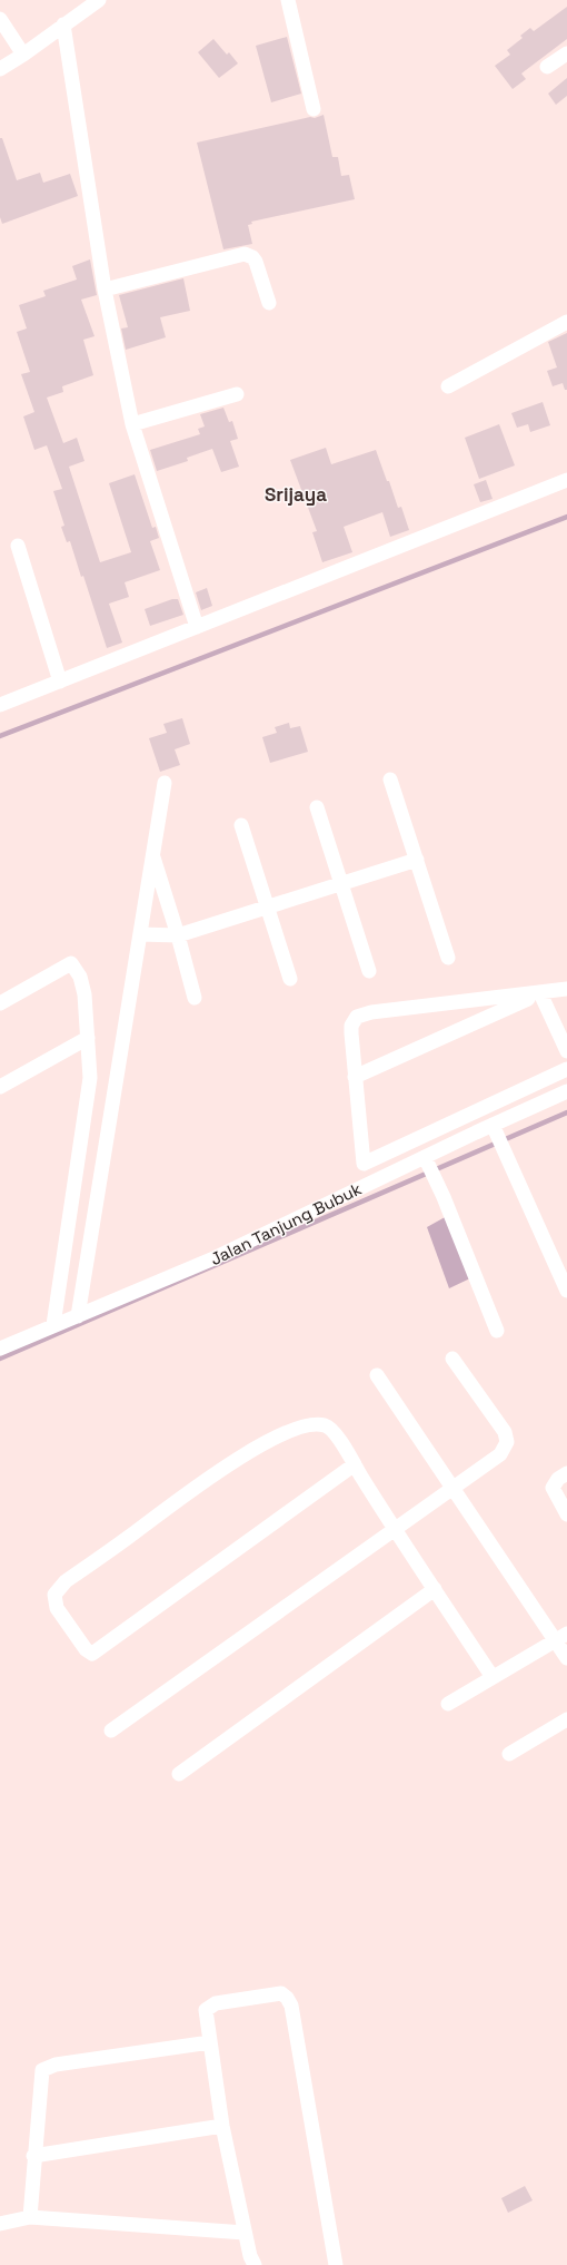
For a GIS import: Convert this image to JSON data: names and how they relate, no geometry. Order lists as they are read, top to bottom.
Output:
{
  "streets": {
    "street": ["Jalan Tanjung Bubuk"]
  },
  "districts": ["Srijaya"]
}
